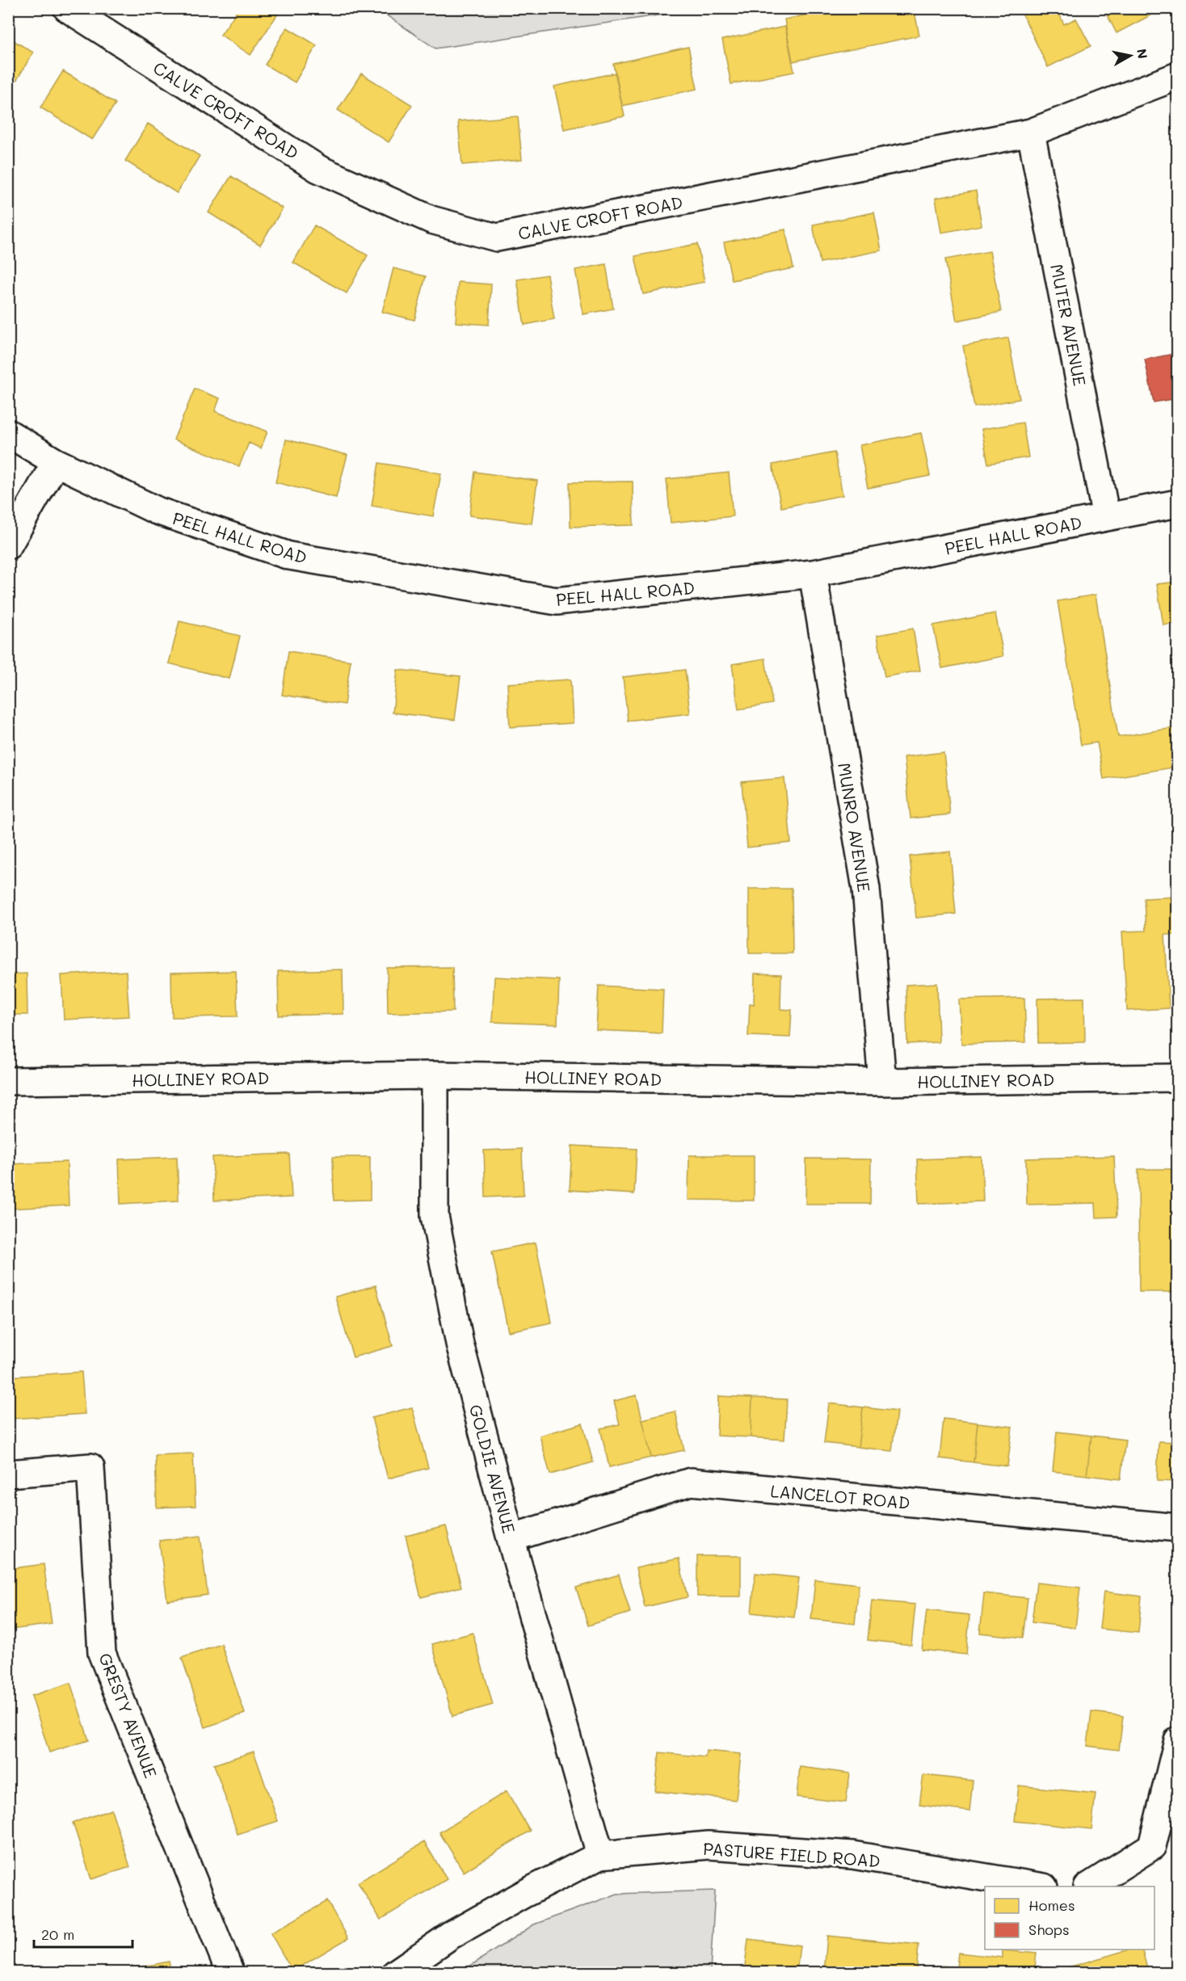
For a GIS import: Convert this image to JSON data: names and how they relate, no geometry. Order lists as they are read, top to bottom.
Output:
{
  "streets": {
    "street": [
      "CALVE CROFT ROAD",
      "MUTER AVENUE",
      "PEEL HALL ROAD",
      "MUNRO AVENUE",
      "HOLLINEY ROAD",
      "GOLDIE AVENUE",
      "LANCELOT ROAD",
      "GRESTY AVENUE",
      "PASTURE FIELD ROAD"
    ]
  },
  "crossings": [
    ["CALVE CROFT ROAD", "MUTER AVENUE"],
    ["MUTER AVENUE", "PEEL HALL ROAD"],
    ["PEEL HALL ROAD", "MUNRO AVENUE"],
    ["MUNRO AVENUE", "HOLLINEY ROAD"],
    ["HOLLINEY ROAD", "GOLDIE AVENUE"],
    ["GOLDIE AVENUE", "LANCELOT ROAD"],
    ["GOLDIE AVENUE", "PASTURE FIELD ROAD"]
  ],
  "legend": ["Homes", "Shops"],
  "scale_bar": "20 m",
  "north": "right"
}
